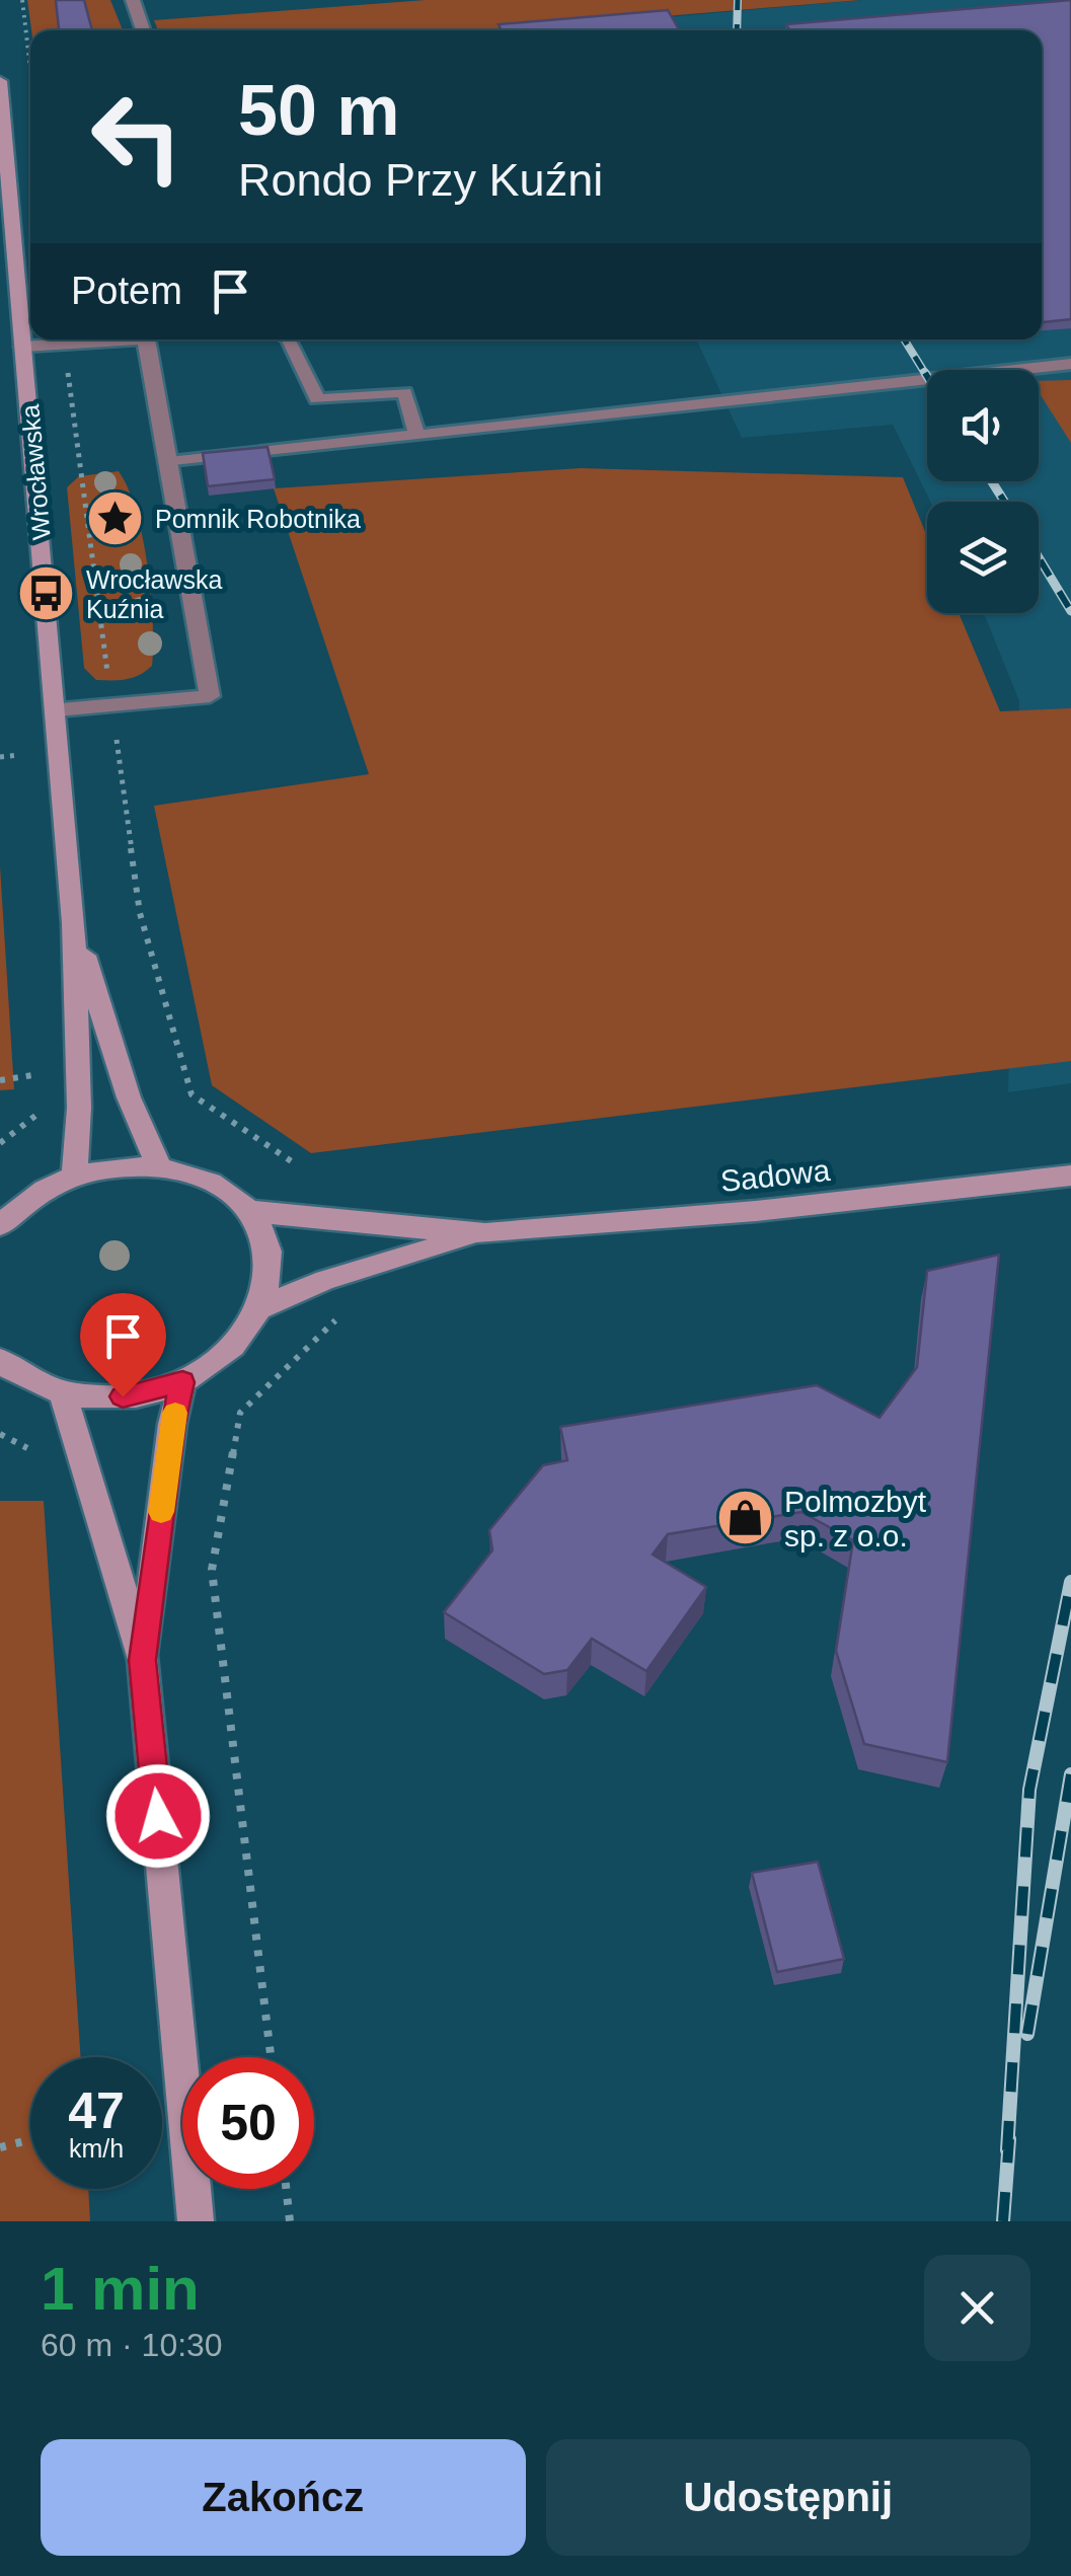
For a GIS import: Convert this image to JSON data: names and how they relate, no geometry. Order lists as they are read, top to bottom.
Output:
{
  "streets": {
    "main road": ["Wrocławska", "Sadowa"]
  },
  "places": {
    "place": ["Pomnik Robotnika"],
    "bus stop": ["Wrocławska Kuźnia"],
    "shop": ["Polmozbyt sp. z o.o."]
  },
  "page": {
    "turn": ["50 m", "Rondo Przy Kuźni"],
    "then": "Potem",
    "speed": "47 km/h",
    "limit": "50",
    "heading": ["1 min", "60 m · 10:30"],
    "buttons": ["Zakończ", "Udostępnij"]
  }
}
